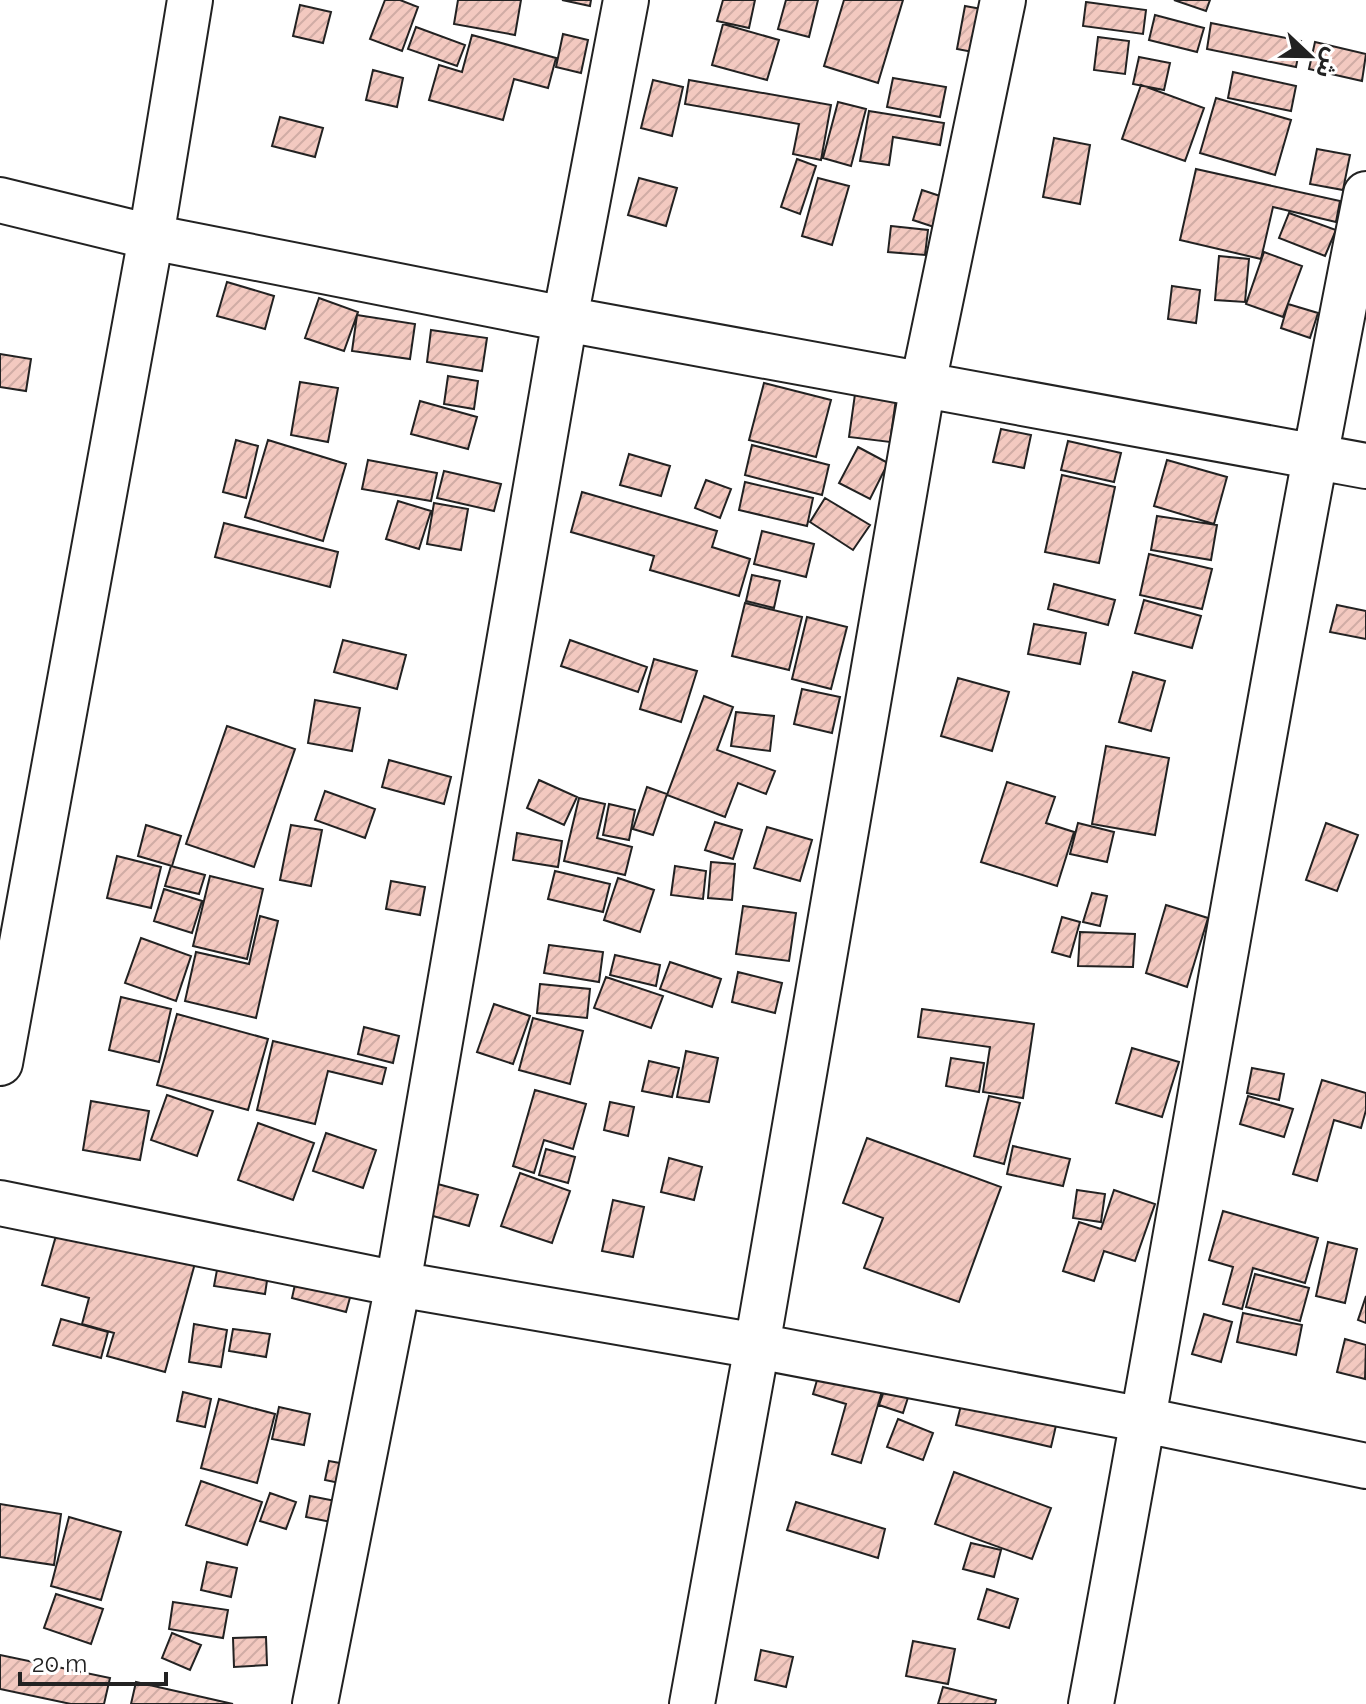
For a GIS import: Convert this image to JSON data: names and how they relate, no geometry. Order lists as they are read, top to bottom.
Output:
{
  "scale_bar": "20 m",
  "north": "right"
}
